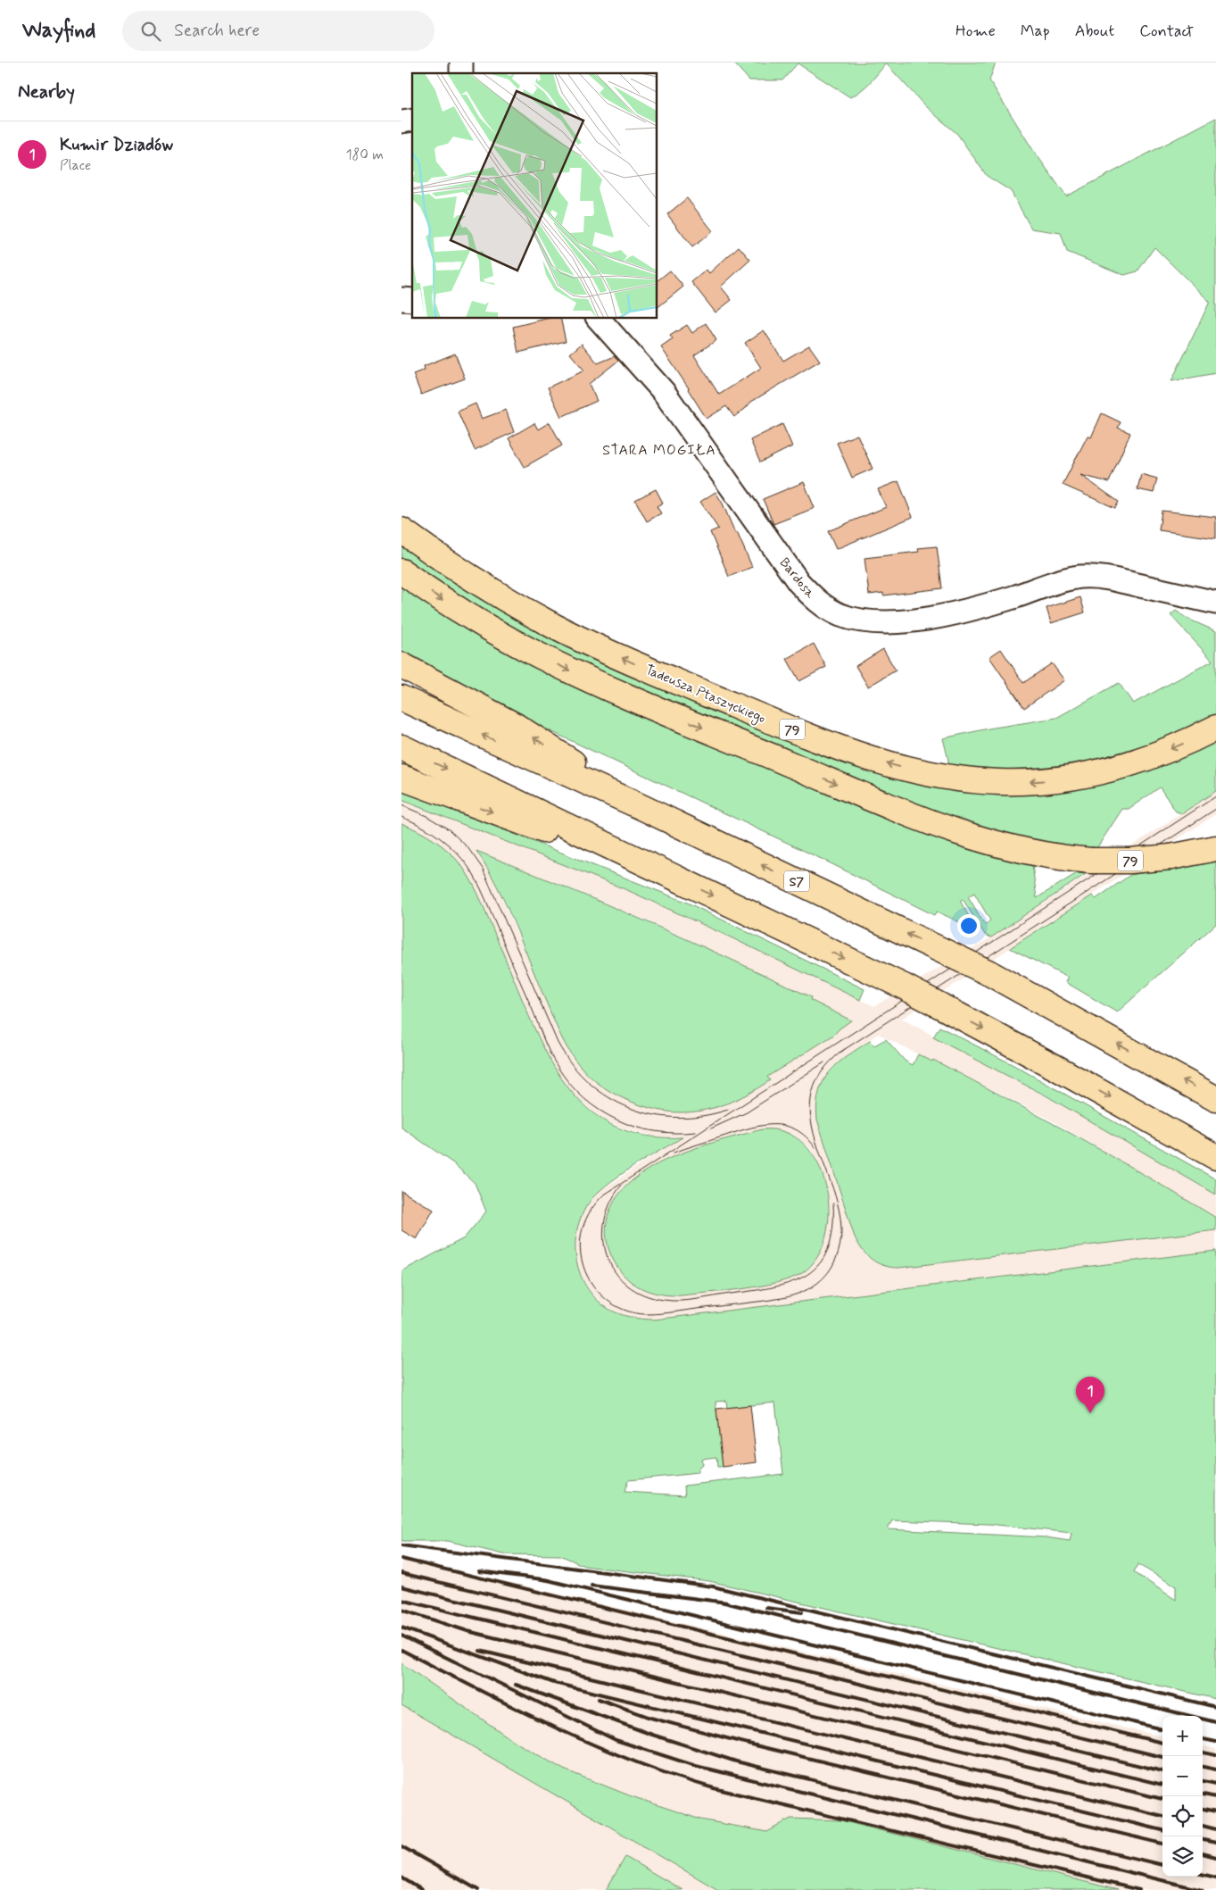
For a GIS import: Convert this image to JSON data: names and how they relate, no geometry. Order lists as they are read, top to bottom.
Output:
{
  "streets": {
    "main road": ["Tadeusza Ptaszyckiego", "79", "S7"],
    "street": ["Bardosa"]
  },
  "districts": ["STARA MOGIŁA"],
  "page": {
    "header": "Wayfind",
    "search": "Search here",
    "nav": [
      "Home",
      "Map",
      "About",
      "Contact"
    ],
    "heading": "Nearby",
    "list": [
      {
        "mark": "1",
        "name": "Kumir Dziadów",
        "note": "Place",
        "value": "180 m"
      }
    ],
    "pins": "1",
    "map_buttons": ["+", "−"]
  }
}
